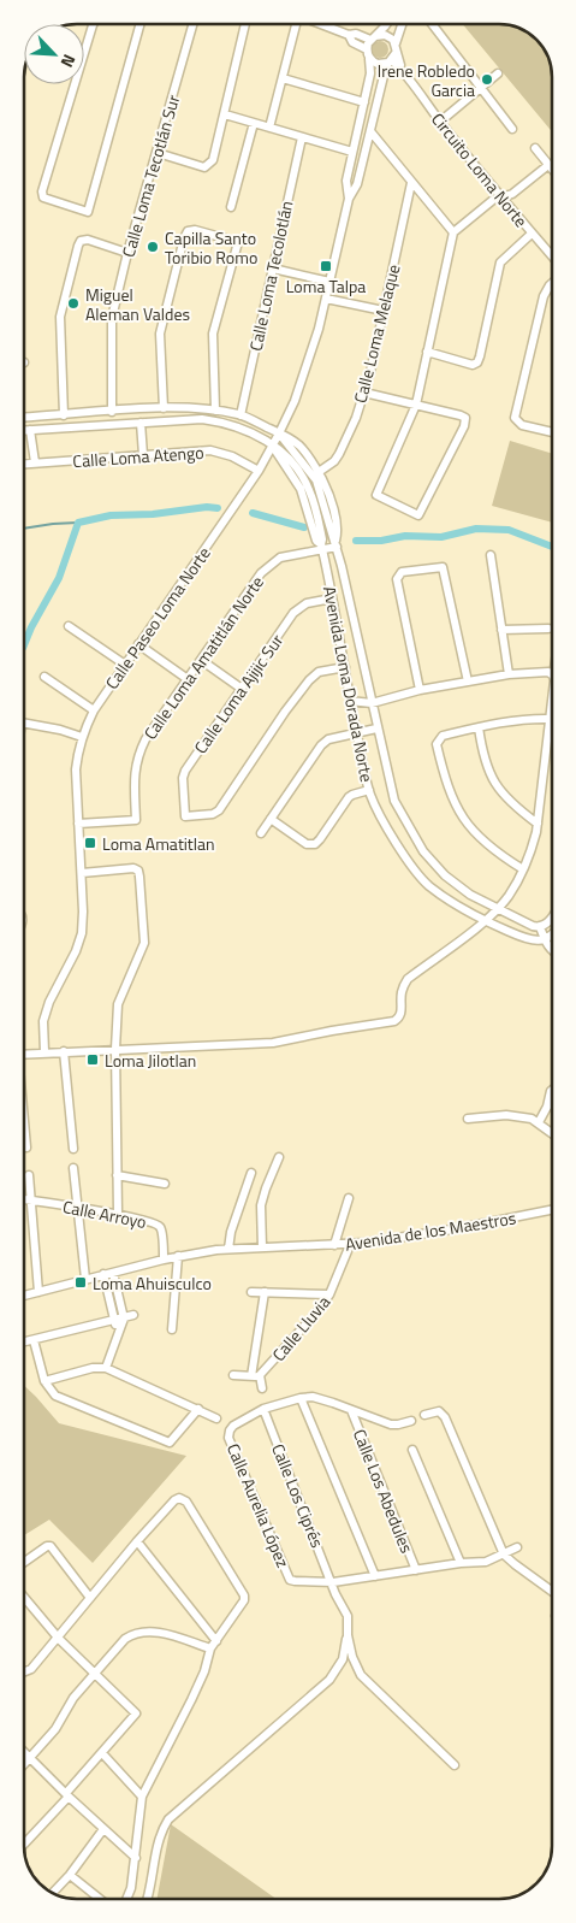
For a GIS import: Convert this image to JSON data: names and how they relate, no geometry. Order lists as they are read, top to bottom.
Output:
{
  "streets": {
    "street": [
      "Circuito Loma Norte",
      "Calle Loma Tecotlán Sur",
      "Calle Loma Tecolotlán",
      "Calle Loma Melaque",
      "Calle Loma Atengo",
      "Calle Paseo Loma Norte",
      "Calle Loma Amatitlán Norte",
      "Avenida Loma Dorada Norte",
      "Calle Loma Ajijic Sur",
      "Calle Arroyo",
      "Avenida de los Maestros",
      "Calle Lluvia",
      "Calle Los Abedules",
      "Calle Los Ciprés",
      "Calle Aurelia López"
    ]
  },
  "crossings": [
    ["Circuito Loma Norte", "Calle Paseo Loma Norte"],
    ["Calle Loma Tecotlán Sur", "Avenida Loma Dorada Norte"],
    ["Calle Loma Tecolotlán", "Avenida Loma Dorada Norte"],
    ["Calle Loma Melaque", "Avenida Loma Dorada Norte"],
    ["Calle Loma Atengo", "Calle Paseo Loma Norte"],
    ["Calle Paseo Loma Norte", "Calle Loma Amatitlán Norte"],
    ["Calle Paseo Loma Norte", "Avenida Loma Dorada Norte"],
    ["Calle Loma Amatitlán Norte", "Avenida Loma Dorada Norte"],
    ["Avenida Loma Dorada Norte", "Calle Loma Ajijic Sur"],
    ["Calle Arroyo", "Avenida de los Maestros"],
    ["Avenida de los Maestros", "Calle Lluvia"],
    ["Calle Los Ciprés", "Calle Aurelia López"]
  ],
  "places": {
    "other": ["Irene Robledo Garcia", "Capilla Santo Toribio Romo", "Miguel Aleman Valdes"],
    "transit": [
      "Loma Talpa",
      "Loma Amatitlan",
      "Loma Jilotlan",
      "Loma Ahuisculco"
    ]
  },
  "north": "bottom right"
}
